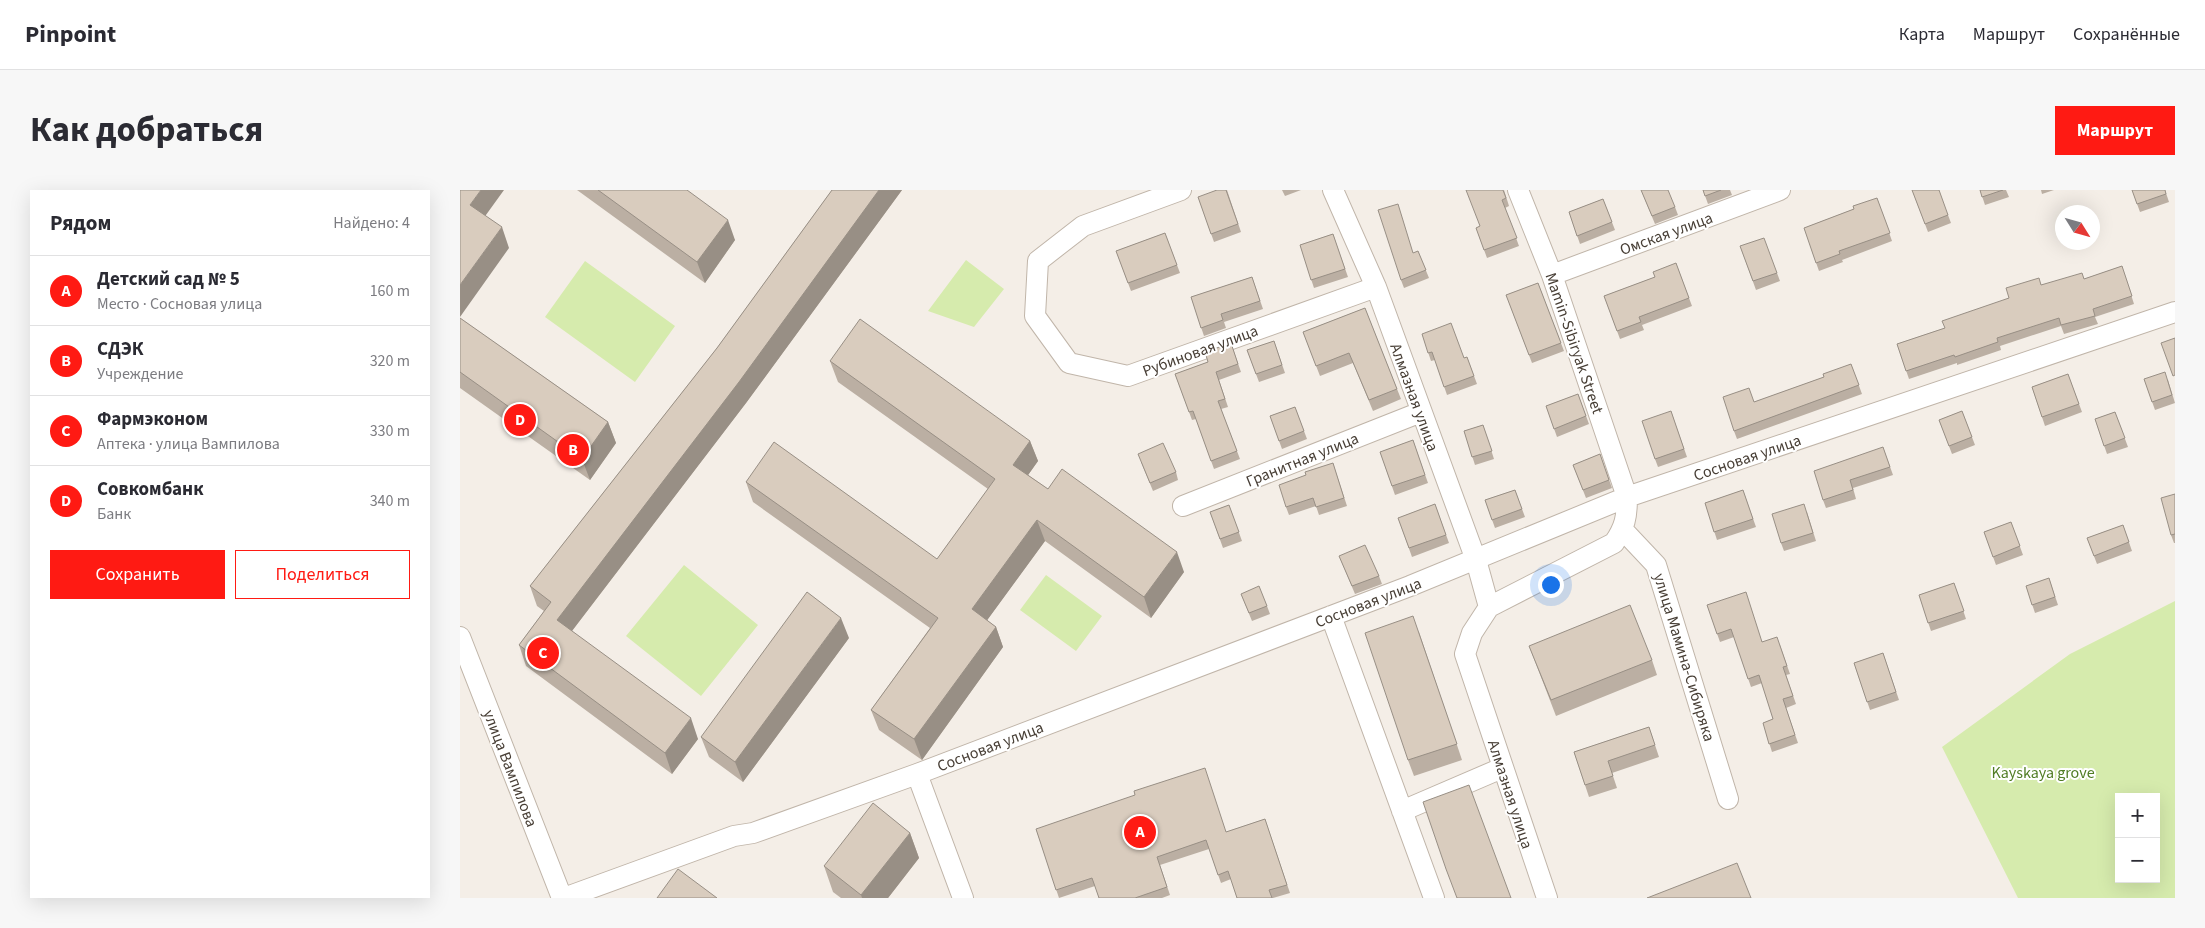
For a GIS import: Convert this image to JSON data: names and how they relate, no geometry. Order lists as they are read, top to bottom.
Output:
{
  "streets": {
    "street": [
      "Омская улица",
      "Mamin-Sibiryak Street",
      "Рубиновая улица",
      "Алмазная улица",
      "Сосновая улица",
      "Гранитная улица",
      "улица Мамина-Сибиряка",
      "улица Вампилова"
    ]
  },
  "crossings": [
    ["Омская улица", "Mamin-Sibiryak Street"],
    ["Mamin-Sibiryak Street", "Сосновая улица"],
    ["Рубиновая улица", "Алмазная улица"],
    ["Алмазная улица", "Сосновая улица"],
    ["Алмазная улица", "Гранитная улица"],
    ["Алмазная улица", "улица Мамина-Сибиряка"],
    ["Сосновая улица", "улица Вампилова"]
  ],
  "parks": ["Kayskaya grove"],
  "north": "bottom right",
  "page": {
    "header": "Pinpoint",
    "nav": ["Карта", "Маршрут", "Сохранённые"],
    "title": "Как добраться",
    "buttons": [
      "Маршрут",
      ["Сохранить", "Поделиться"]
    ],
    "heading": ["Рядом", "Найдено: 4"],
    "list": [
      {
        "mark": "A",
        "name": "Детский сад № 5",
        "note": "Место · Сосновая улица",
        "value": "160 m"
      },
      {
        "mark": "B",
        "name": "СДЭК",
        "note": "Учреждение",
        "value": "320 m"
      },
      {
        "mark": "C",
        "name": "Фармэконом",
        "note": "Аптека · улица Вампилова",
        "value": "330 m"
      },
      {
        "mark": "D",
        "name": "Совкомбанк",
        "note": "Банк",
        "value": "340 m"
      }
    ],
    "pins": [
      "D",
      "B",
      "C",
      "A"
    ],
    "map_buttons": ["+", "−"]
  }
}
